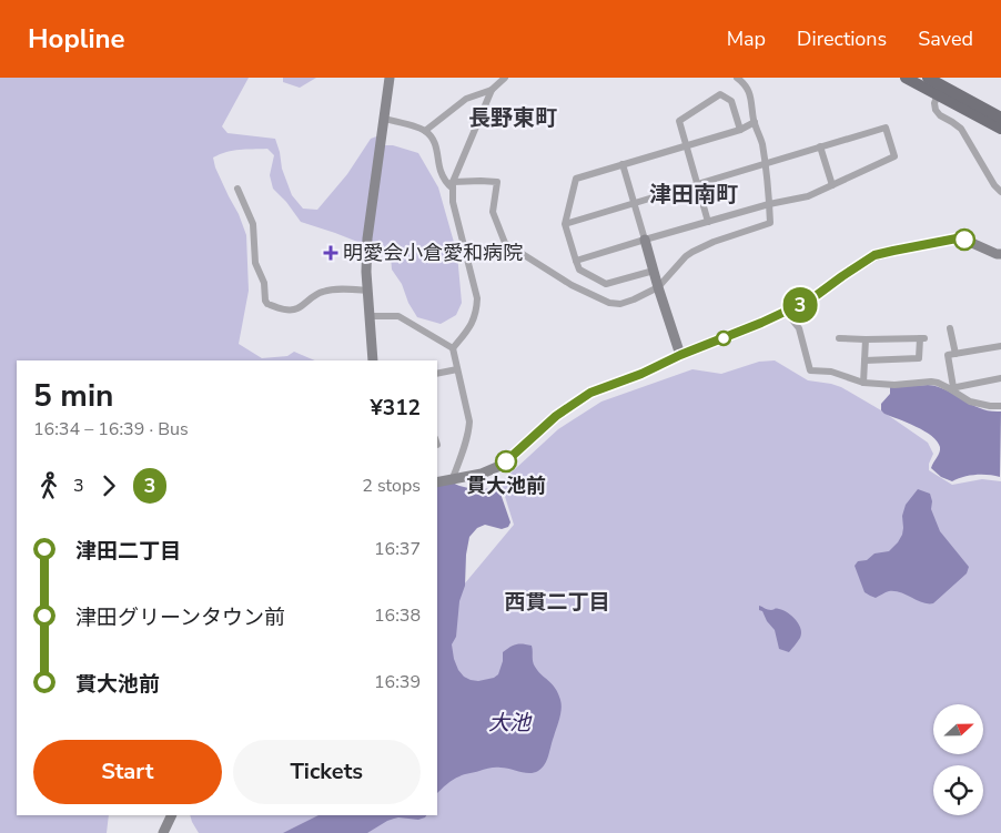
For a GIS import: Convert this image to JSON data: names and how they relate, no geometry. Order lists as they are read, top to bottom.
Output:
{
  "districts": ["長野東町", "津田南町", "西貫二丁目"],
  "water": ["大池"],
  "places": {
    "health": ["明愛会小倉愛和病院"],
    "other": ["貫大池前"]
  },
  "lines": ["bus line 3"],
  "north": "right",
  "page": {
    "header": "Hopline",
    "nav": ["Map", "Directions", "Saved"],
    "on_map": "3",
    "heading": ["5 min", "16:34 – 16:39 · Bus", "¥312"],
    "legs": ["3", "3", "2 stops"],
    "list": [
      {
        "name": "津田二丁目",
        "value": "16:37"
      },
      {
        "name": "津田グリーンタウン前",
        "value": "16:38"
      },
      {
        "name": "貫大池前",
        "value": "16:39"
      }
    ],
    "buttons": ["Start", "Tickets"]
  }
}
